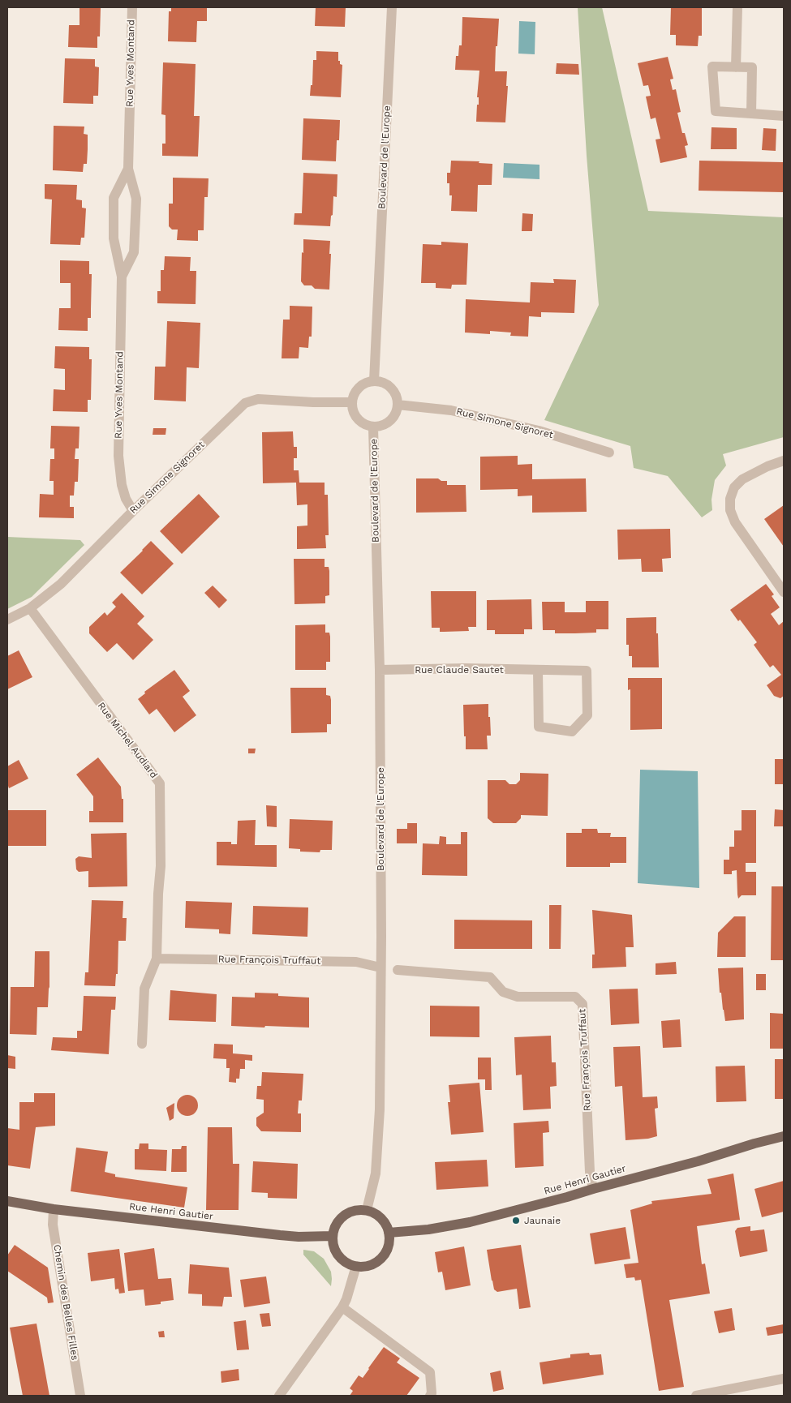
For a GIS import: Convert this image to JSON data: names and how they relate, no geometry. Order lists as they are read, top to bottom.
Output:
{
  "streets": {
    "main road": ["Rue Henri Gautier"],
    "street": [
      "Rue Yves Montand",
      "Boulevard de l'Europe",
      "Rue Simone Signoret",
      "Rue Claude Sautet",
      "Rue Michel Audiard",
      "Rue François Truffaut",
      "Chemin des Belles Filles"
    ]
  },
  "crossings": [
    ["Rue Yves Montand", "Rue Simone Signoret"],
    ["Boulevard de l'Europe", "Rue Simone Signoret"],
    ["Boulevard de l'Europe", "Rue Claude Sautet"],
    ["Boulevard de l'Europe", "Rue François Truffaut"],
    ["Boulevard de l'Europe", "Rue Henri Gautier"],
    ["Rue Simone Signoret", "Rue Michel Audiard"],
    ["Rue Michel Audiard", "Rue François Truffaut"],
    ["Rue François Truffaut", "Rue Henri Gautier"],
    ["Rue Henri Gautier", "Chemin des Belles Filles"]
  ],
  "places": ["Jaunaie"]
}
